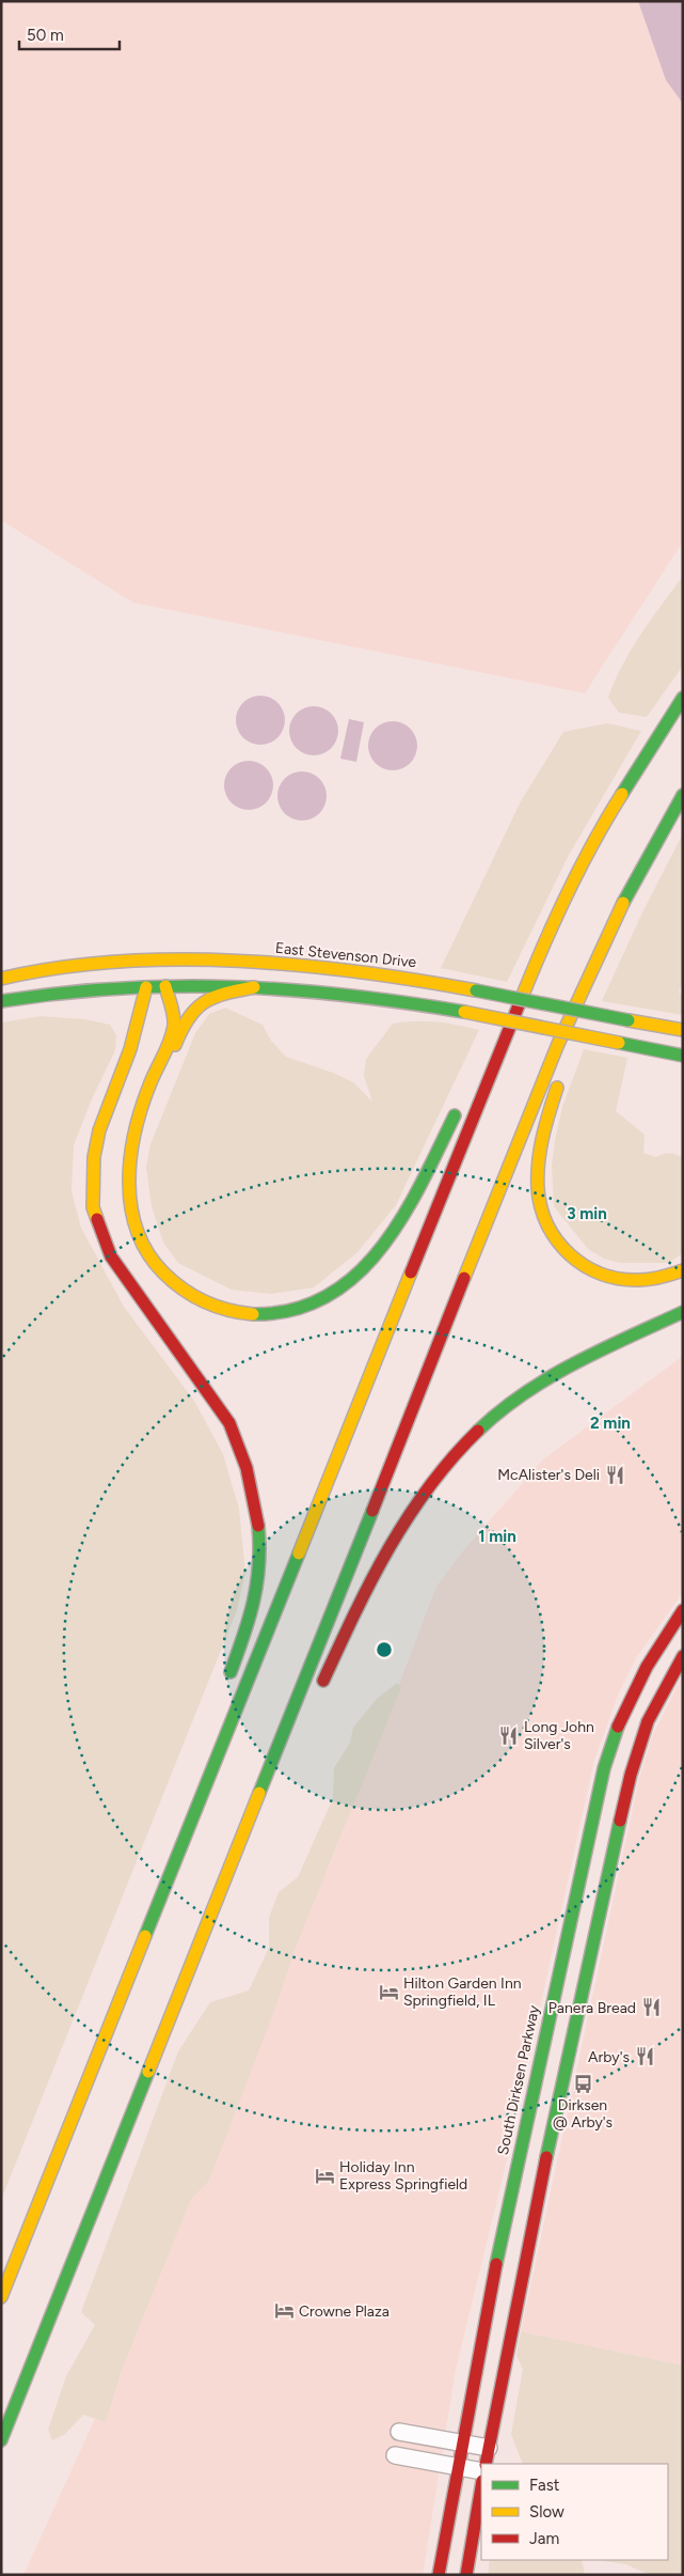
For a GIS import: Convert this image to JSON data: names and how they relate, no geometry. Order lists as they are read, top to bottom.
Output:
{
  "streets": {
    "main road": ["East Stevenson Drive", "South Dirksen Parkway"]
  },
  "places": {
    "restaurant": [
      "McAlister's Deli",
      "Long John Silver's",
      "Panera Bread",
      "Arby's"
    ],
    "hotel": ["Hilton Garden Inn Springfield, IL", "Holiday Inn Express Springfield", "Crowne Plaza"],
    "bus stop": ["Dirksen @ Arby's"]
  },
  "legend": ["Fast", "Slow", "Jam"],
  "scale_bar": "50 m",
  "rings": ["3 min", "2 min", "1 min"]
}
